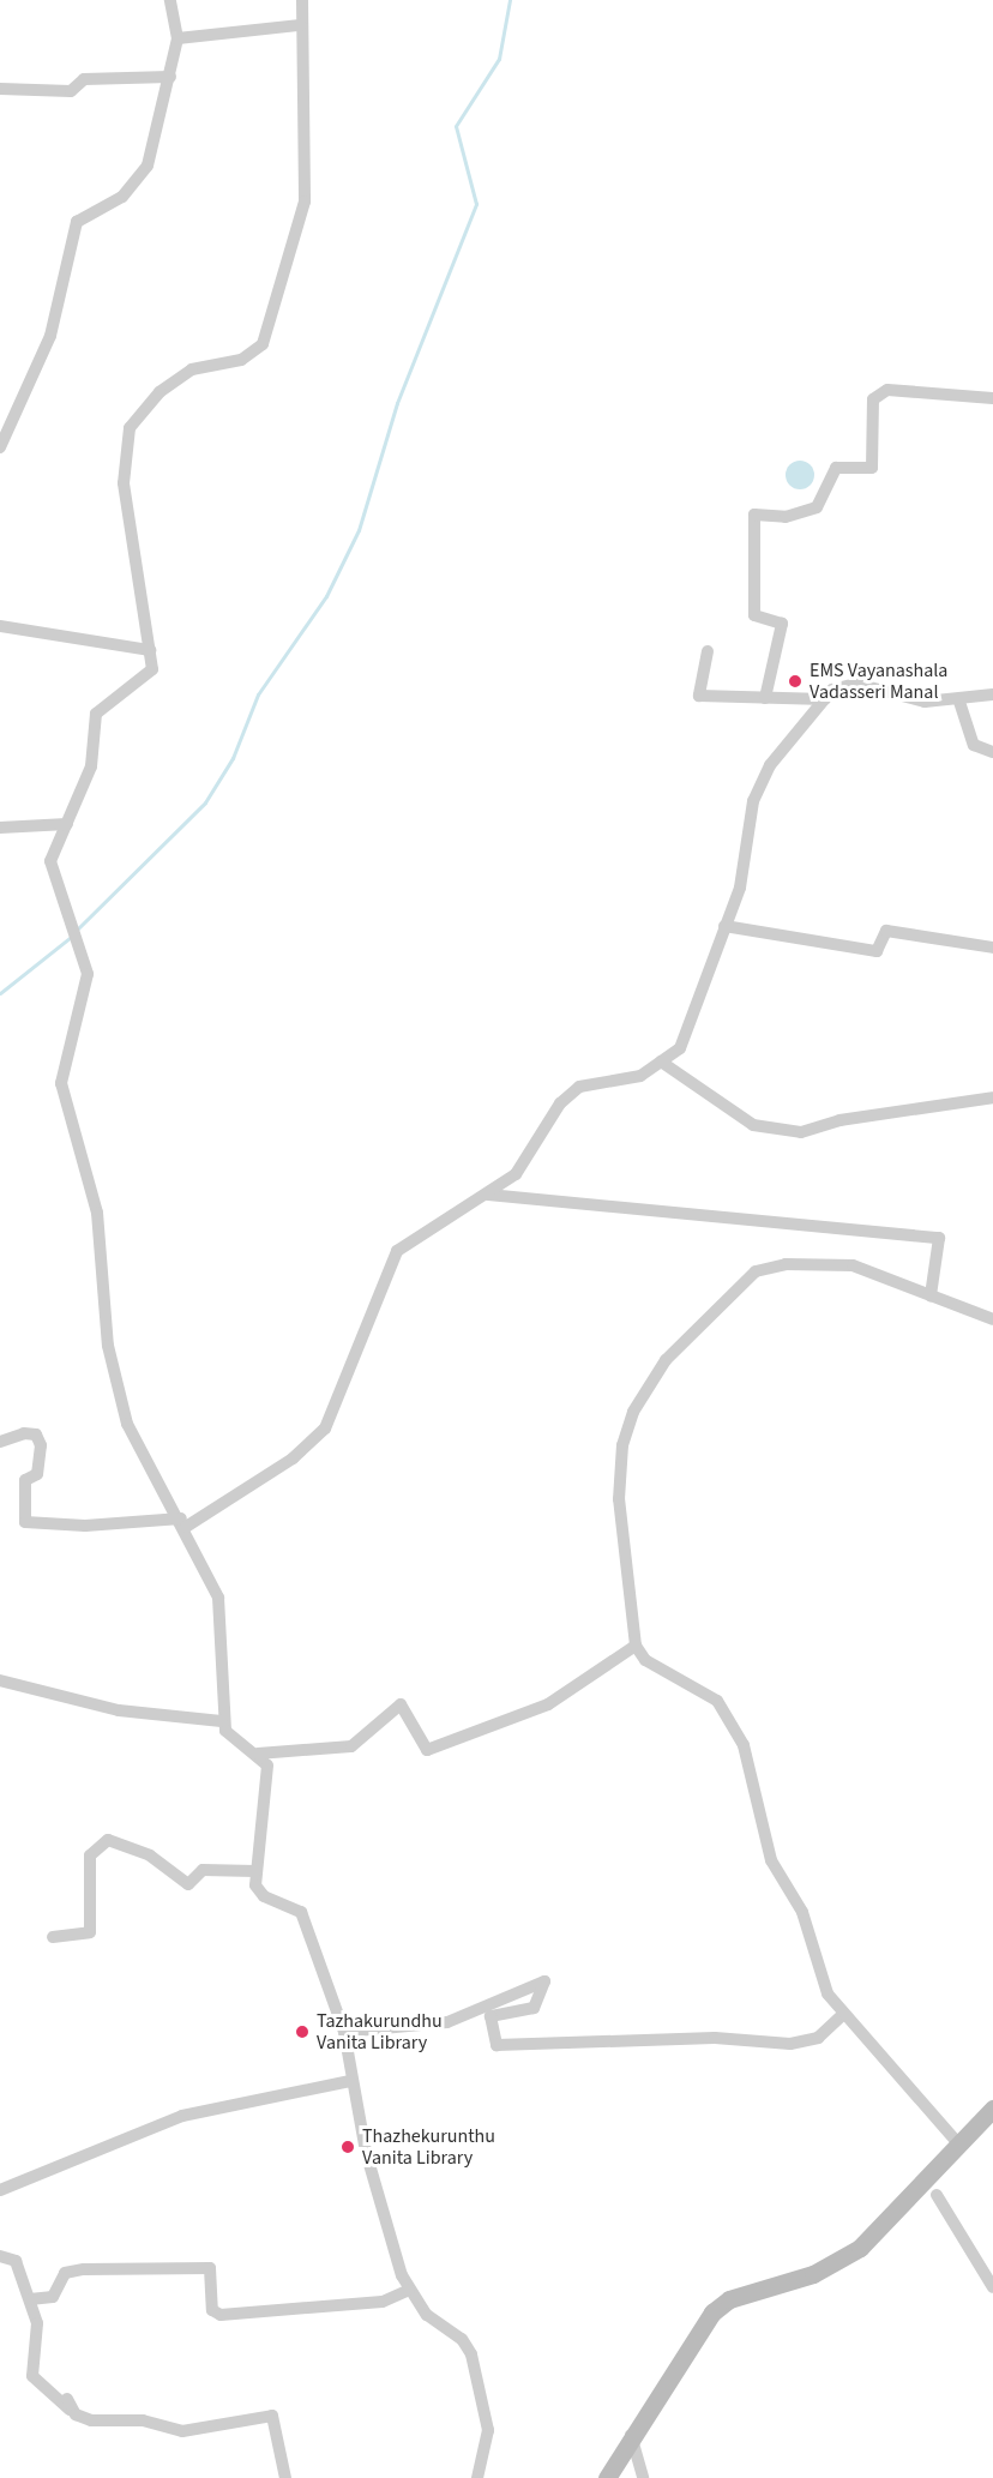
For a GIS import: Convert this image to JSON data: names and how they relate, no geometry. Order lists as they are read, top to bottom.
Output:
{
  "places": ["EMS Vayanashala Vadasseri Manal", "Tazhakurundhu Vanita Library", "Thazhekurunthu Vanita Library"]
}
